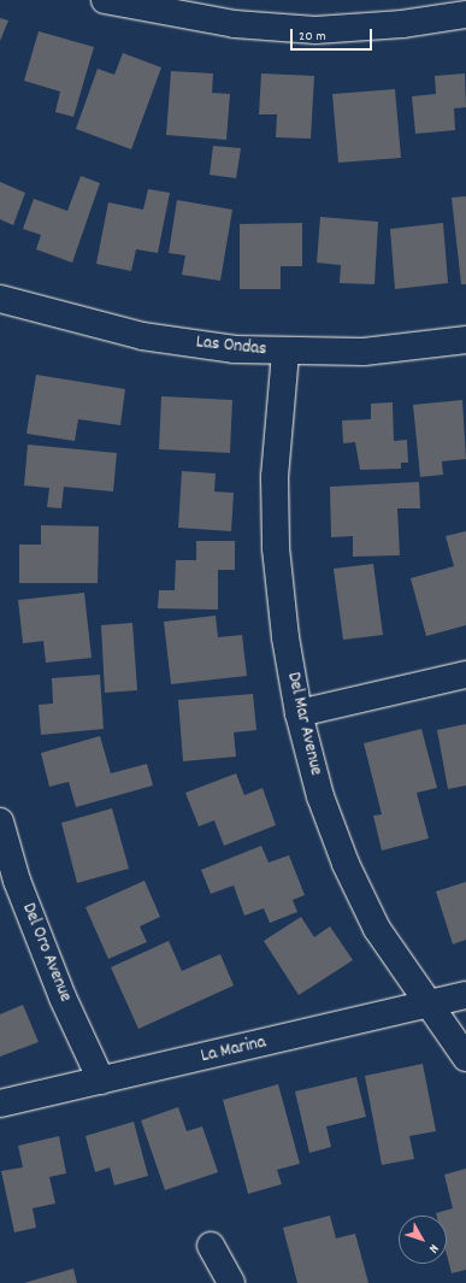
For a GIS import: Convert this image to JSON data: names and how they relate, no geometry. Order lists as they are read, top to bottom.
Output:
{
  "streets": {
    "street": [
      "Las Ondas",
      "Del Mar Avenue",
      "Del Oro Avenue",
      "La Marina"
    ]
  },
  "crossings": [
    ["Las Ondas", "Del Mar Avenue"],
    ["Del Mar Avenue", "La Marina"],
    ["Del Oro Avenue", "La Marina"]
  ],
  "scale_bar": "20 m",
  "north": "bottom right"
}
